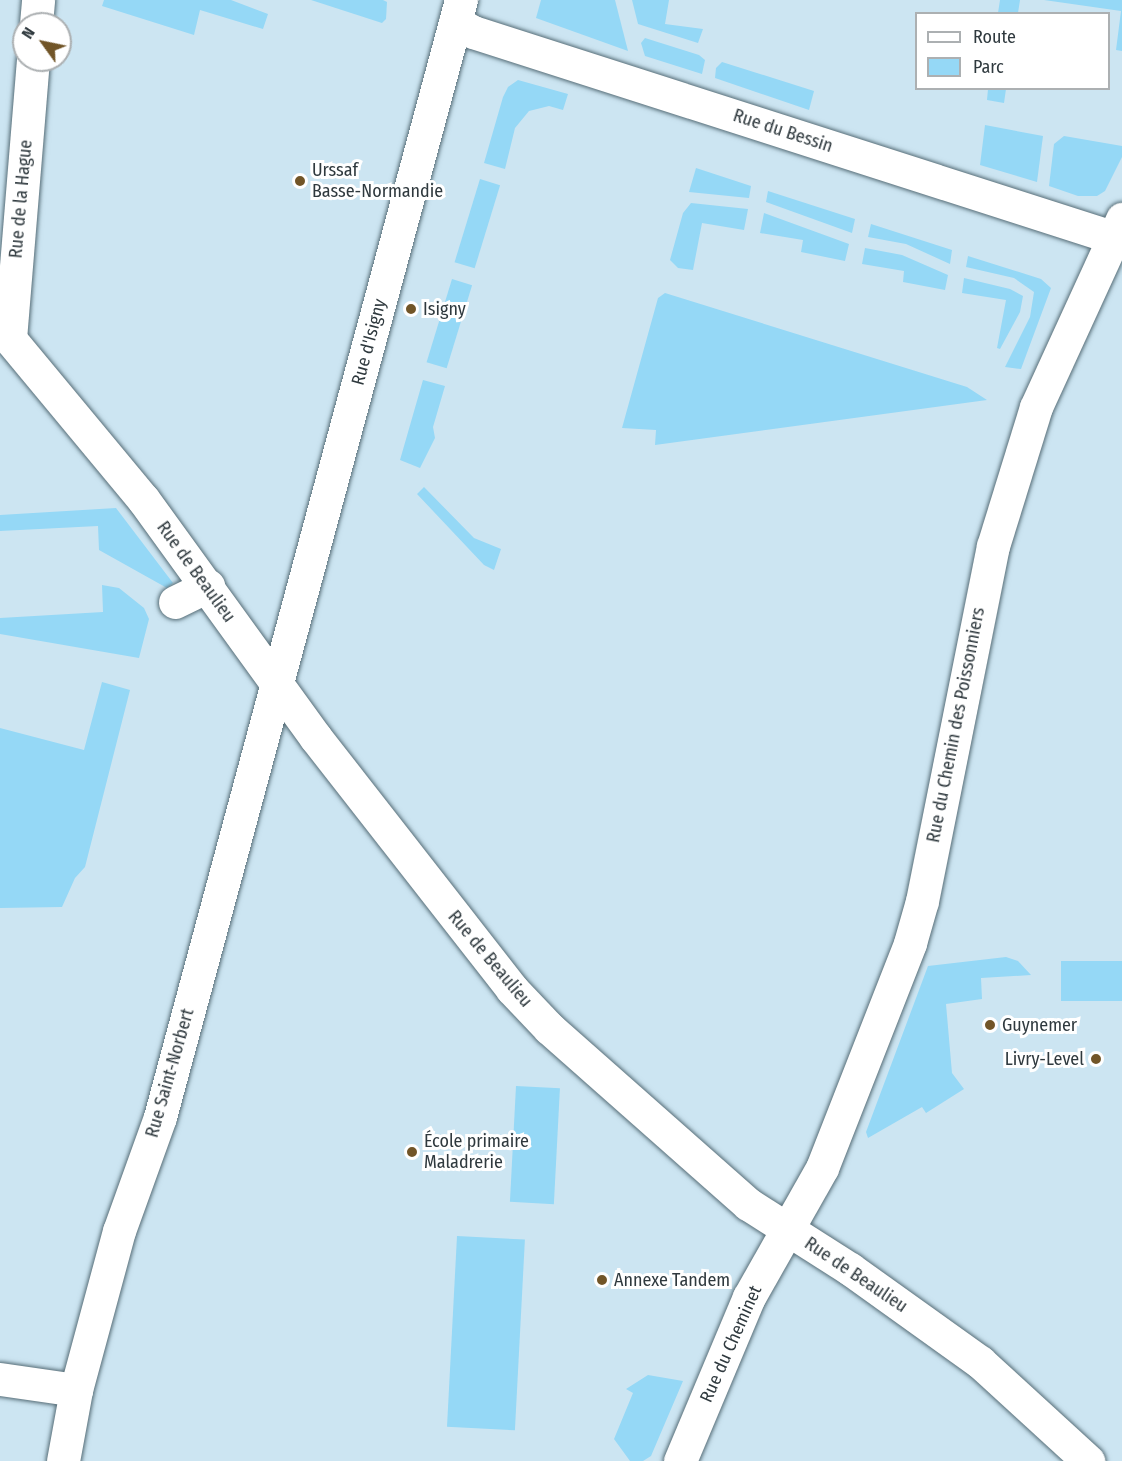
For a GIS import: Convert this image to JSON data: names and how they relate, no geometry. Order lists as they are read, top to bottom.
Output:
{
  "streets": {
    "street": [
      "Rue du Bessin",
      "Rue de la Hague",
      "Rue d'Isigny",
      "Rue de Beaulieu",
      "Rue du Chemin des Poissonniers",
      "Rue Saint-Norbert",
      "Rue du Cheminet"
    ]
  },
  "crossings": [
    ["Rue du Bessin", "Rue d'Isigny"],
    ["Rue du Bessin", "Rue du Chemin des Poissonniers"],
    ["Rue de la Hague", "Rue de Beaulieu"],
    ["Rue d'Isigny", "Rue de Beaulieu"],
    ["Rue d'Isigny", "Rue Saint-Norbert"],
    ["Rue de Beaulieu", "Rue du Chemin des Poissonniers"],
    ["Rue de Beaulieu", "Rue Saint-Norbert"],
    ["Rue de Beaulieu", "Rue du Cheminet"],
    ["Rue du Chemin des Poissonniers", "Rue du Cheminet"]
  ],
  "places": [
    "Urssaf Basse-Normandie",
    "Isigny",
    "Guynemer",
    "Livry-Level",
    "École primaire Maladrerie",
    "Annexe Tandem"
  ],
  "legend": ["Route", "Parc"],
  "north": "top left"
}
